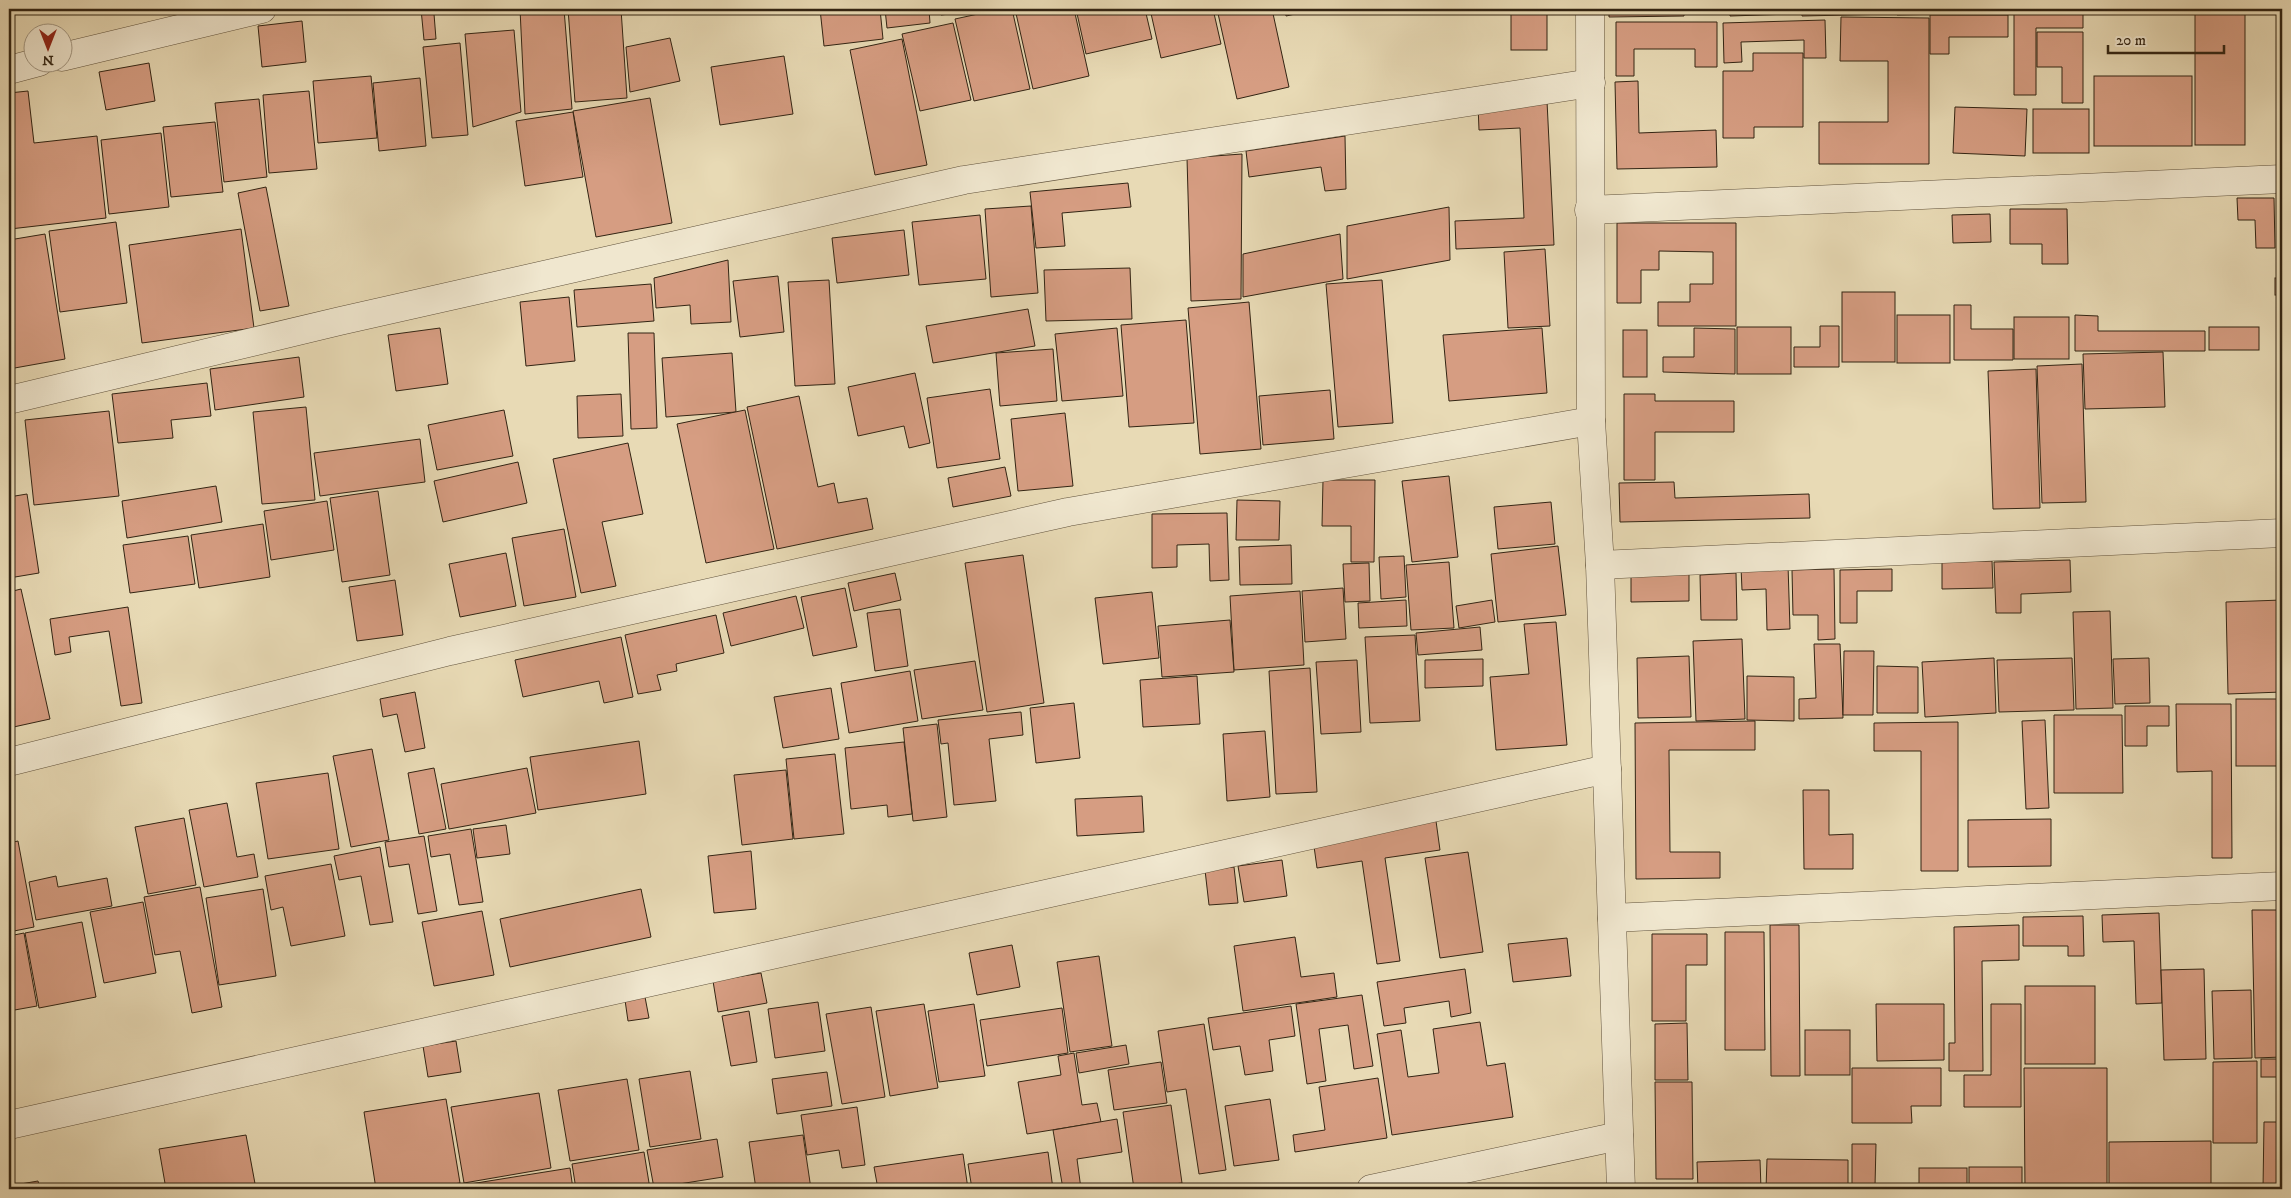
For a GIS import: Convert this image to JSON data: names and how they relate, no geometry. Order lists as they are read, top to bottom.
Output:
{
  "scale_bar": "20 m",
  "north": "bottom"
}
